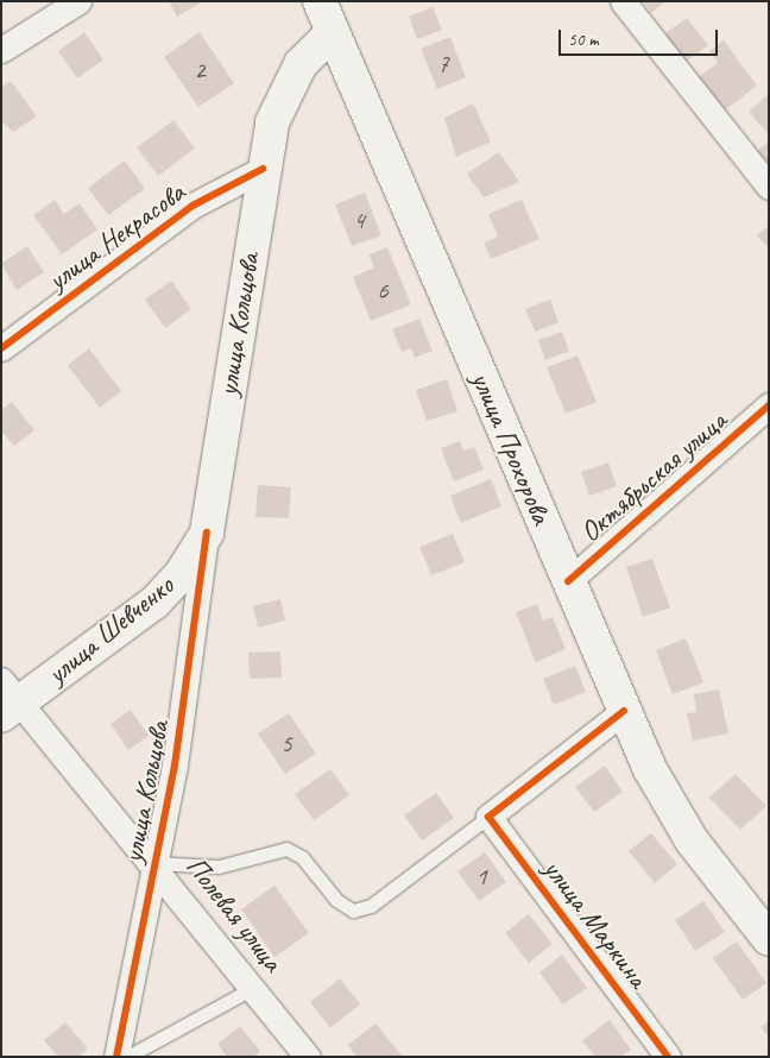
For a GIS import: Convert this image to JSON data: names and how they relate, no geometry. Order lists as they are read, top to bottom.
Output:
{
  "streets": {
    "main road": ["улица Кольцова", "улица Прохорова", "улица Шевченко"],
    "street": [
      "улица Некрасова",
      "Октябрьская улица",
      "Полевая улица",
      "улица Маркина"
    ]
  },
  "crossings": [
    ["улица Некрасова", "улица Кольцова"],
    ["улица Кольцова", "улица Прохорова"],
    ["улица Кольцова", "улица Шевченко"],
    ["улица Кольцова", "Полевая улица"],
    ["улица Прохорова", "Октябрьская улица"],
    ["улица Шевченко", "Полевая улица"]
  ],
  "house_numbers": [
    "7",
    "2",
    "4",
    "6",
    "5",
    "1"
  ],
  "scale_bar": "50 m"
}
